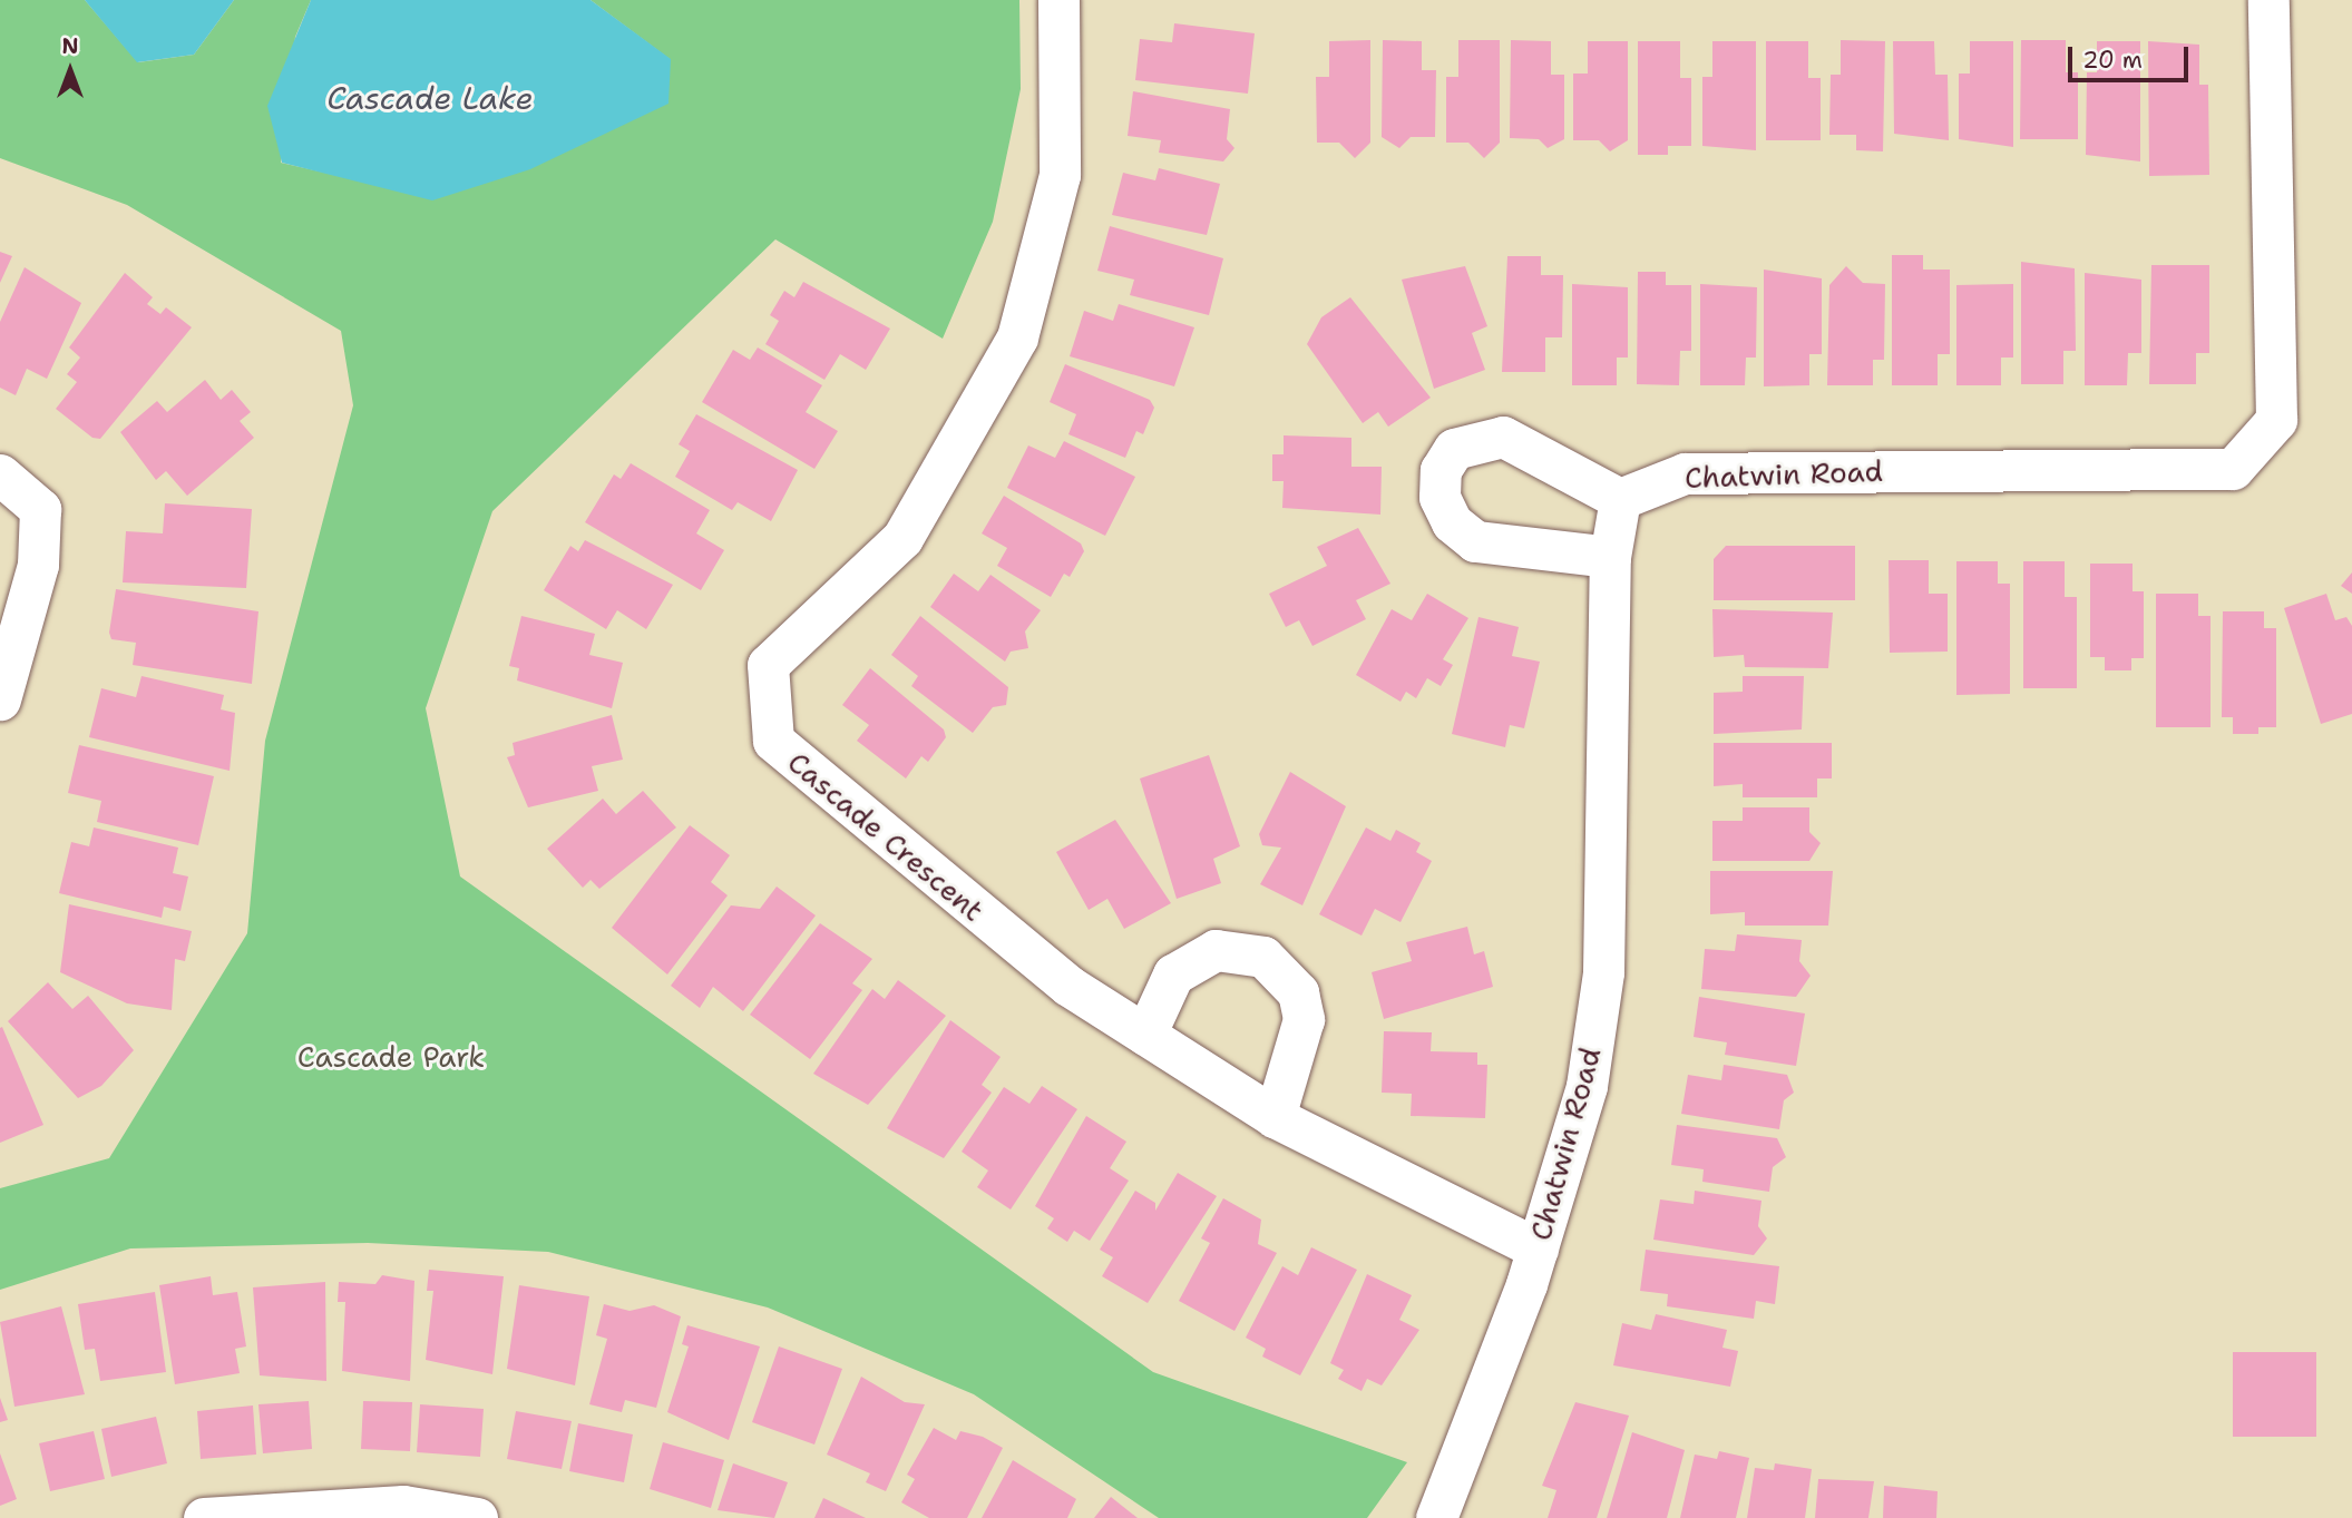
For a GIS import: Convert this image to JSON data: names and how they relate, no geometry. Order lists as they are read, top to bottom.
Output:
{
  "streets": {
    "street": ["Chatwin Road", "Cascade Crescent"]
  },
  "crossings": [
    ["Chatwin Road", "Cascade Crescent"]
  ],
  "water": ["Cascade Lake"],
  "parks": ["Cascade Park"],
  "scale_bar": "20 m",
  "north": "top"
}
